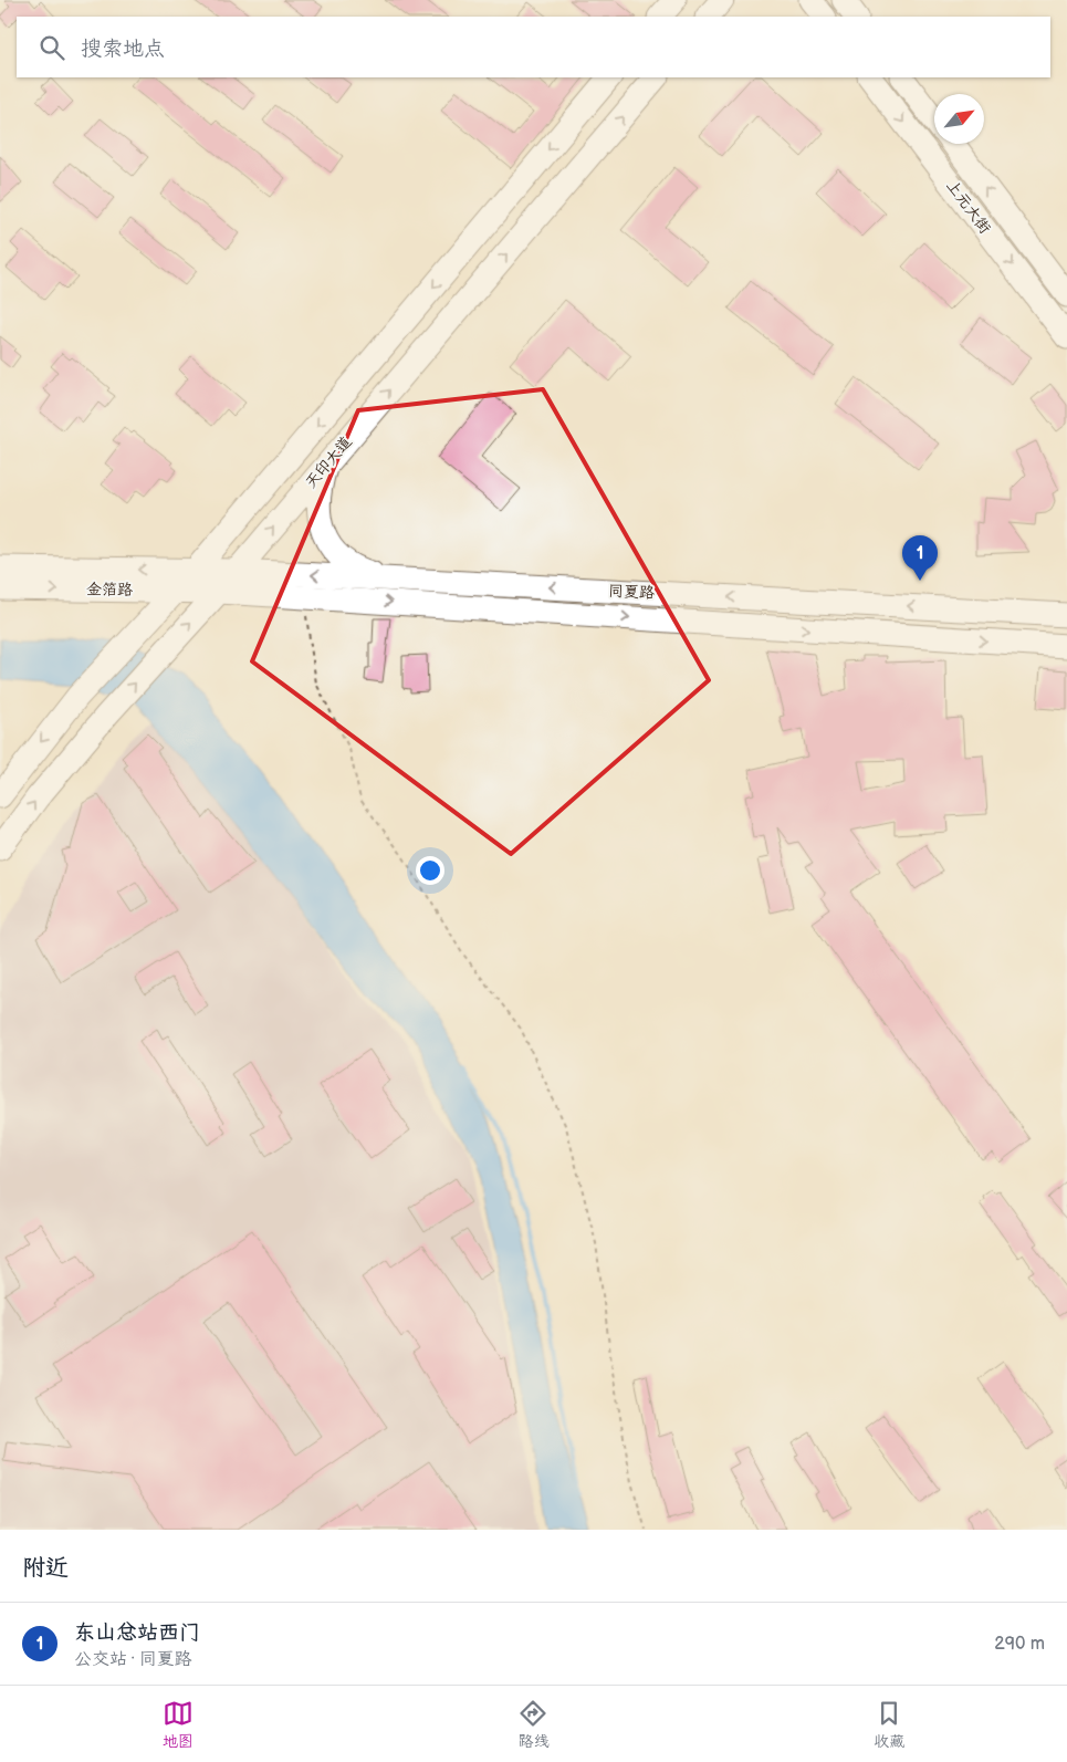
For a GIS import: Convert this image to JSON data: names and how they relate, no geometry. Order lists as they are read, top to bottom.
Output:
{
  "streets": {
    "main road": [
      "上元大街",
      "天印大道",
      "金箔路",
      "同夏路"
    ]
  },
  "crossings": [
    ["天印大道", "金箔路"],
    ["天印大道", "同夏路"],
    ["金箔路", "同夏路"]
  ],
  "north": "top right",
  "page": {
    "search": "搜索地点",
    "pins": "1",
    "heading": "附近",
    "list": [
      {
        "mark": "1",
        "name": "东山总站西门",
        "note": "公交站 · 同夏路",
        "value": "290 m"
      }
    ],
    "nav": ["地图", "路线", "收藏"]
  }
}
